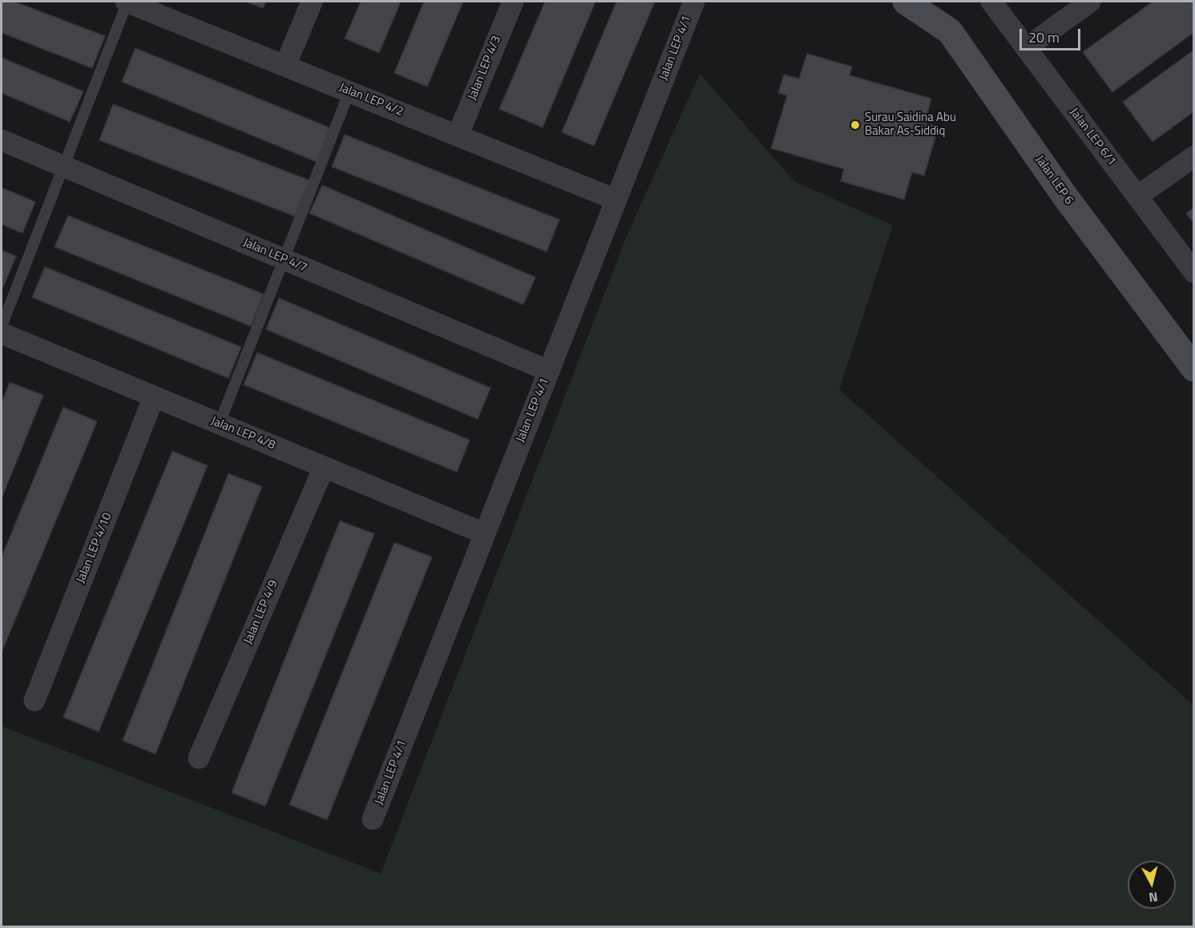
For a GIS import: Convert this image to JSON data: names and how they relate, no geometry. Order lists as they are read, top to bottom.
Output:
{
  "streets": {
    "street": [
      "Jalan LEP 4/1",
      "Jalan LEP 4/3",
      "Jalan LEP 4/2",
      "Jalan LEP 6/1",
      "Jalan LEP 6",
      "Jalan LEP 4/7",
      "Jalan LEP 4/8",
      "Jalan LEP 4/10",
      "Jalan LEP 4/9"
    ]
  },
  "crossings": [
    ["Jalan LEP 4/1", "Jalan LEP 4/2"],
    ["Jalan LEP 4/1", "Jalan LEP 4/7"],
    ["Jalan LEP 4/1", "Jalan LEP 4/8"],
    ["Jalan LEP 4/3", "Jalan LEP 4/2"],
    ["Jalan LEP 4/8", "Jalan LEP 4/10"],
    ["Jalan LEP 4/8", "Jalan LEP 4/9"]
  ],
  "places": ["Surau Saidina Abu Bakar As-Siddiq"],
  "scale_bar": "20 m",
  "north": "bottom"
}
